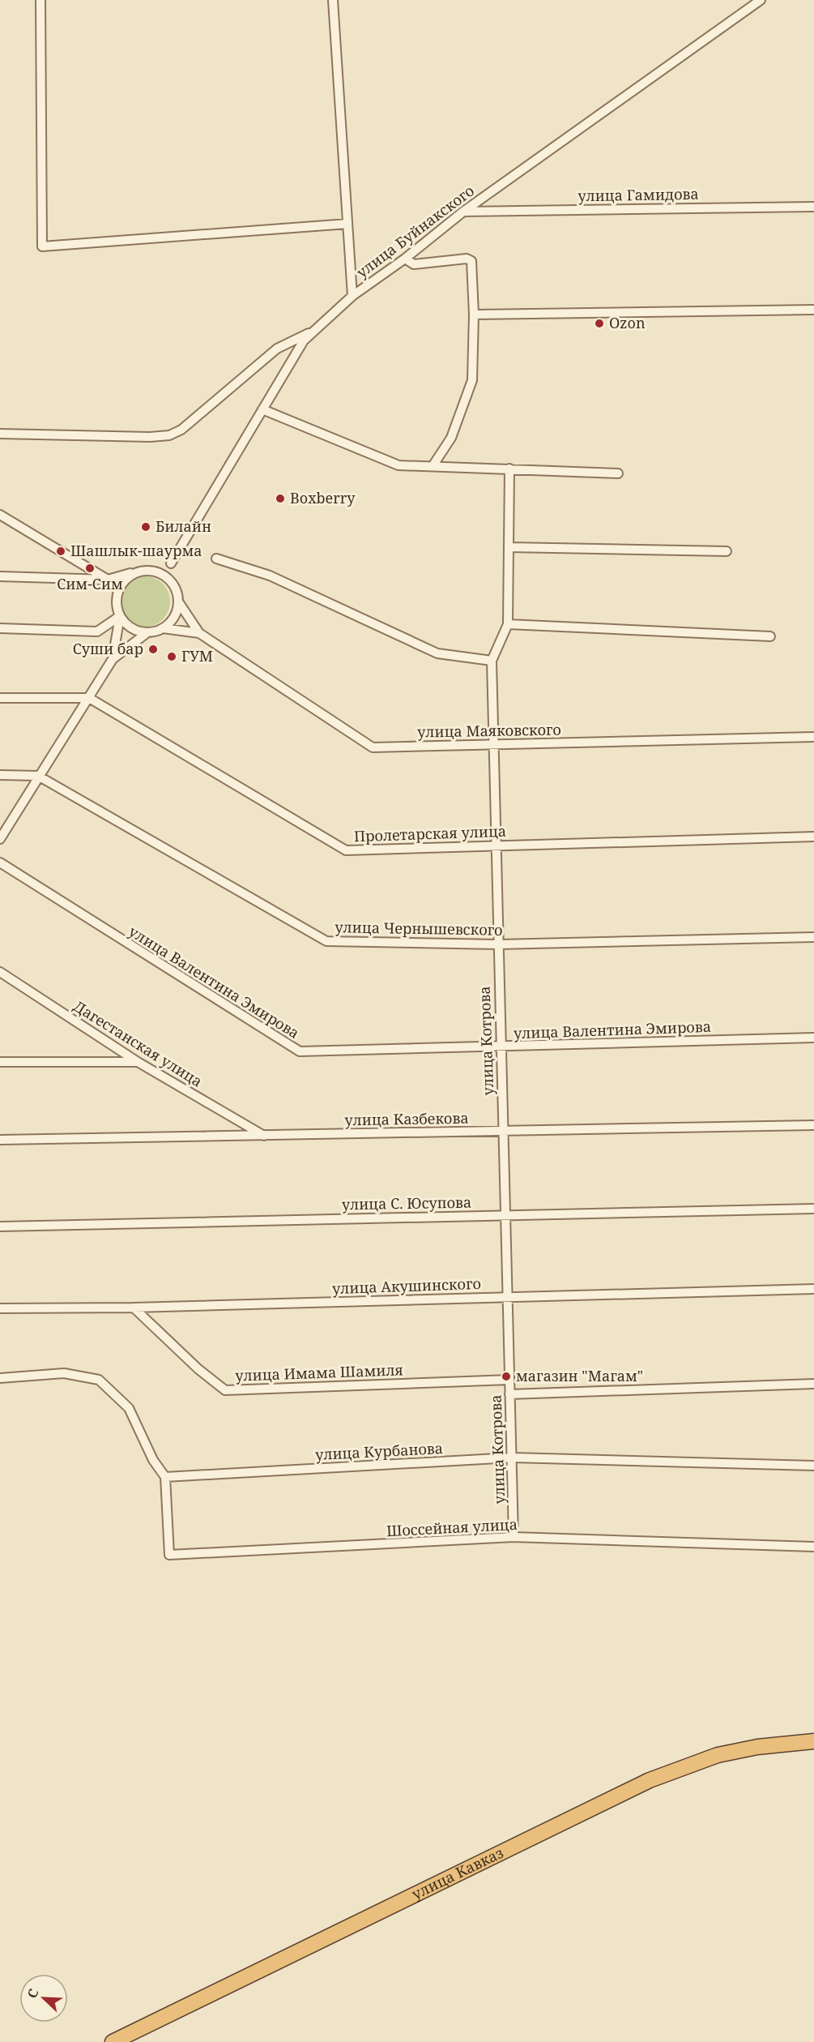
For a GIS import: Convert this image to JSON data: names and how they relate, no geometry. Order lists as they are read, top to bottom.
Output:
{
  "streets": {
    "highway": ["улица Кавказ"],
    "street": [
      "улица Гамидова",
      "улица Буйнакского",
      "улица Маяковского",
      "Пролетарская улица",
      "улица Чернышевского",
      "улица Валентина Эмирова",
      "улица Котрова",
      "Дагестанская улица",
      "улица Казбекова",
      "улица С. Юсупова",
      "улица Акушинского",
      "улица Имама Шамиля",
      "улица Курбанова",
      "Шоссейная улица"
    ]
  },
  "crossings": [
    ["улица Гамидова", "улица Буйнакского"],
    ["улица Маяковского", "улица Котрова"],
    ["Пролетарская улица", "улица Котрова"],
    ["улица Чернышевского", "улица Котрова"],
    ["улица Валентина Эмирова", "улица Котрова"],
    ["улица Котрова", "улица Казбекова"],
    ["улица Котрова", "улица С. Юсупова"],
    ["улица Котрова", "улица Акушинского"],
    ["улица Котрова", "улица Имама Шамиля"],
    ["улица Котрова", "улица Курбанова"],
    ["улица Котрова", "Шоссейная улица"],
    ["Дагестанская улица", "улица Казбекова"],
    ["улица Акушинского", "улица Имама Шамиля"],
    ["улица Курбанова", "Шоссейная улица"]
  ],
  "places": [
    "Ozon",
    "Boxberry",
    "Билайн",
    "Шашлык-шаурма",
    "Сим-Сим",
    "Суши бар",
    "ГУМ",
    "магазин \"Магам\""
  ],
  "north": "top left"
}
